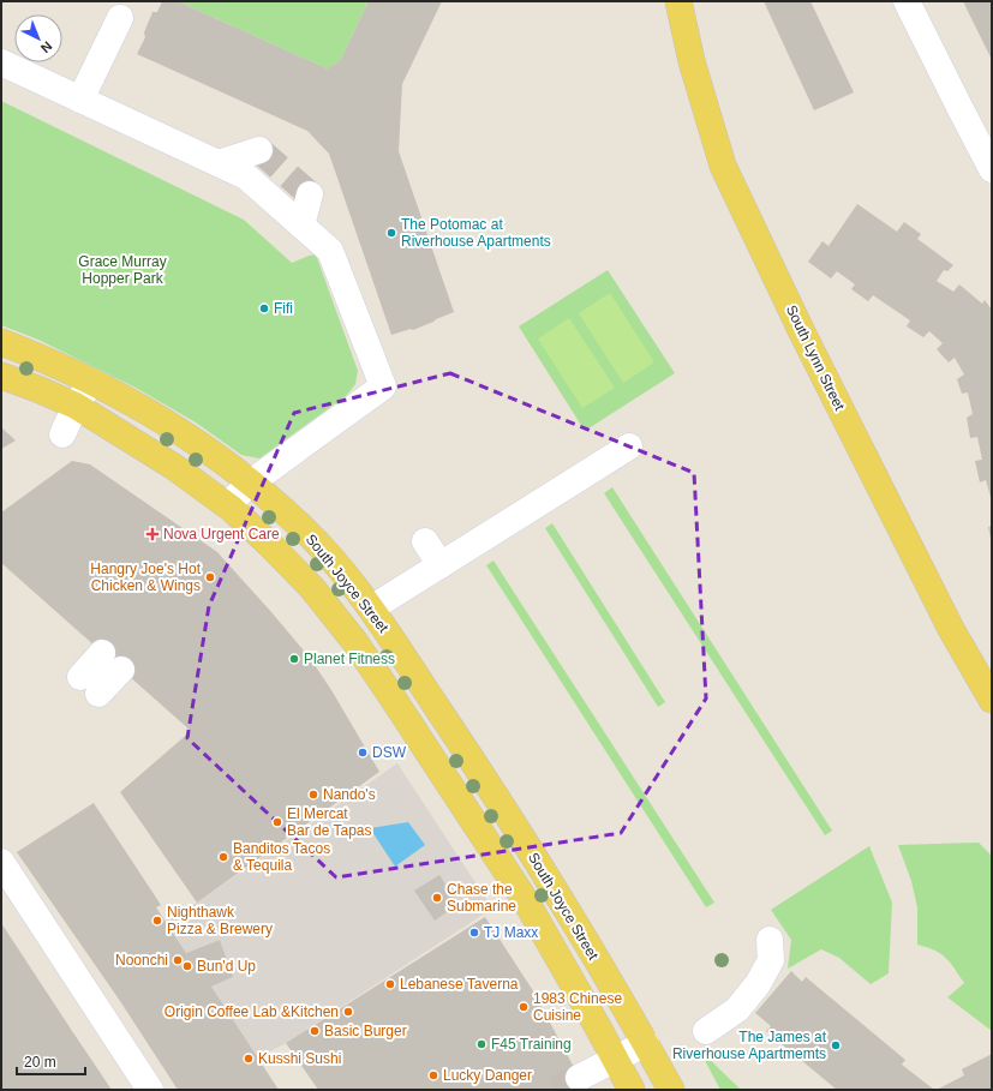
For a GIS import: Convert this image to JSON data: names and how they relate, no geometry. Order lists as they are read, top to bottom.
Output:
{
  "streets": {
    "main road": ["South Lynn Street", "South Joyce Street"]
  },
  "parks": ["Grace Murray Hopper Park"],
  "places": {
    "other": [
      "The Potomac at Riverhouse Apartments",
      "Fifi",
      "Hangry Joe's Hot Chicken & Wings",
      "Planet Fitness",
      "DSW",
      "Nando's",
      "El Mercat Bar de Tapas",
      "Banditos Tacos & Tequila",
      "Chase the Submarine",
      "Nighthawk Pizza & Brewery",
      "TJ Maxx",
      "Noonchi",
      "Bun'd Up",
      "Lebanese Taverna",
      "1983 Chinese Cuisine",
      "Origin Coffee Lab &Kitchen",
      "Basic Burger",
      "F45 Training",
      "The James at Riverhouse Apartmemts",
      "Kusshi Sushi",
      "Lucky Danger"
    ],
    "health": ["Nova Urgent Care"]
  },
  "scale_bar": "20 m",
  "north": "bottom right"
}
